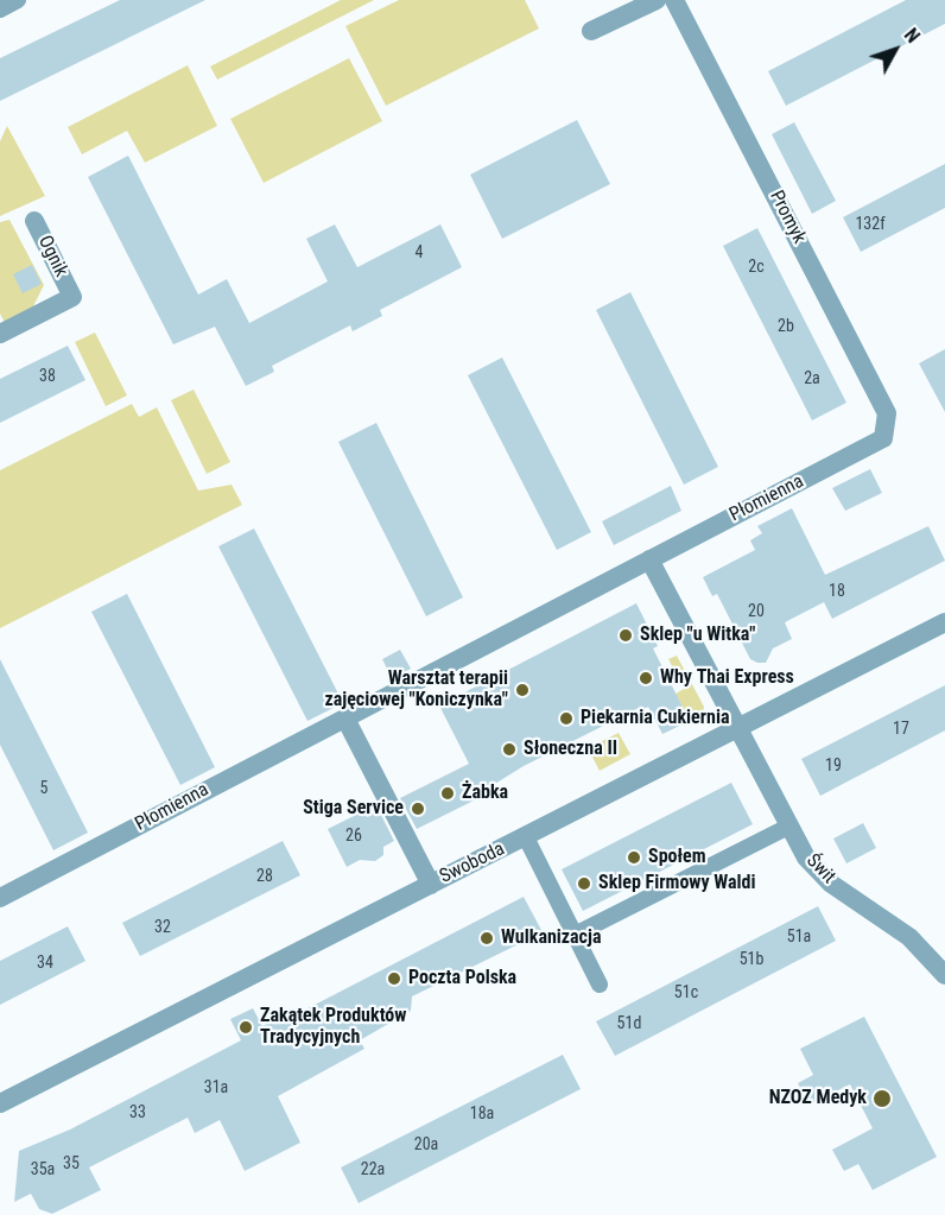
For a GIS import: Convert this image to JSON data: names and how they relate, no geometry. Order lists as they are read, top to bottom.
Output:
{
  "streets": {
    "street": [
      "Promyk",
      "Ognik",
      "Płomienna",
      "Swoboda",
      "Świt"
    ]
  },
  "crossings": [
    ["Promyk", "Płomienna"],
    ["Swoboda", "Świt"]
  ],
  "places": [
    "Sklep \"u Witka\"",
    "Why Thai Express",
    "Warsztat terapii zajęciowej \"Koniczynka\"",
    "Piekarnia Cukiernia",
    "Słoneczna II",
    "Żabka",
    "Stiga Service",
    "Społem",
    "Sklep Firmowy Waldi",
    "Wulkanizacja",
    "Poczta Polska",
    "Zakątek Produktów Tradycyjnych",
    "NZOZ Medyk"
  ],
  "house_numbers": [
    "132f",
    "4",
    "2c",
    "2b",
    "38",
    "2a",
    "18",
    "20",
    "17",
    "19",
    "5",
    "26",
    "28",
    "32",
    "51a",
    "51b",
    "34",
    "51c",
    "51d",
    "31a",
    "33",
    "18a",
    "20a",
    "35",
    "35a",
    "22a"
  ],
  "north": "top right"
}
